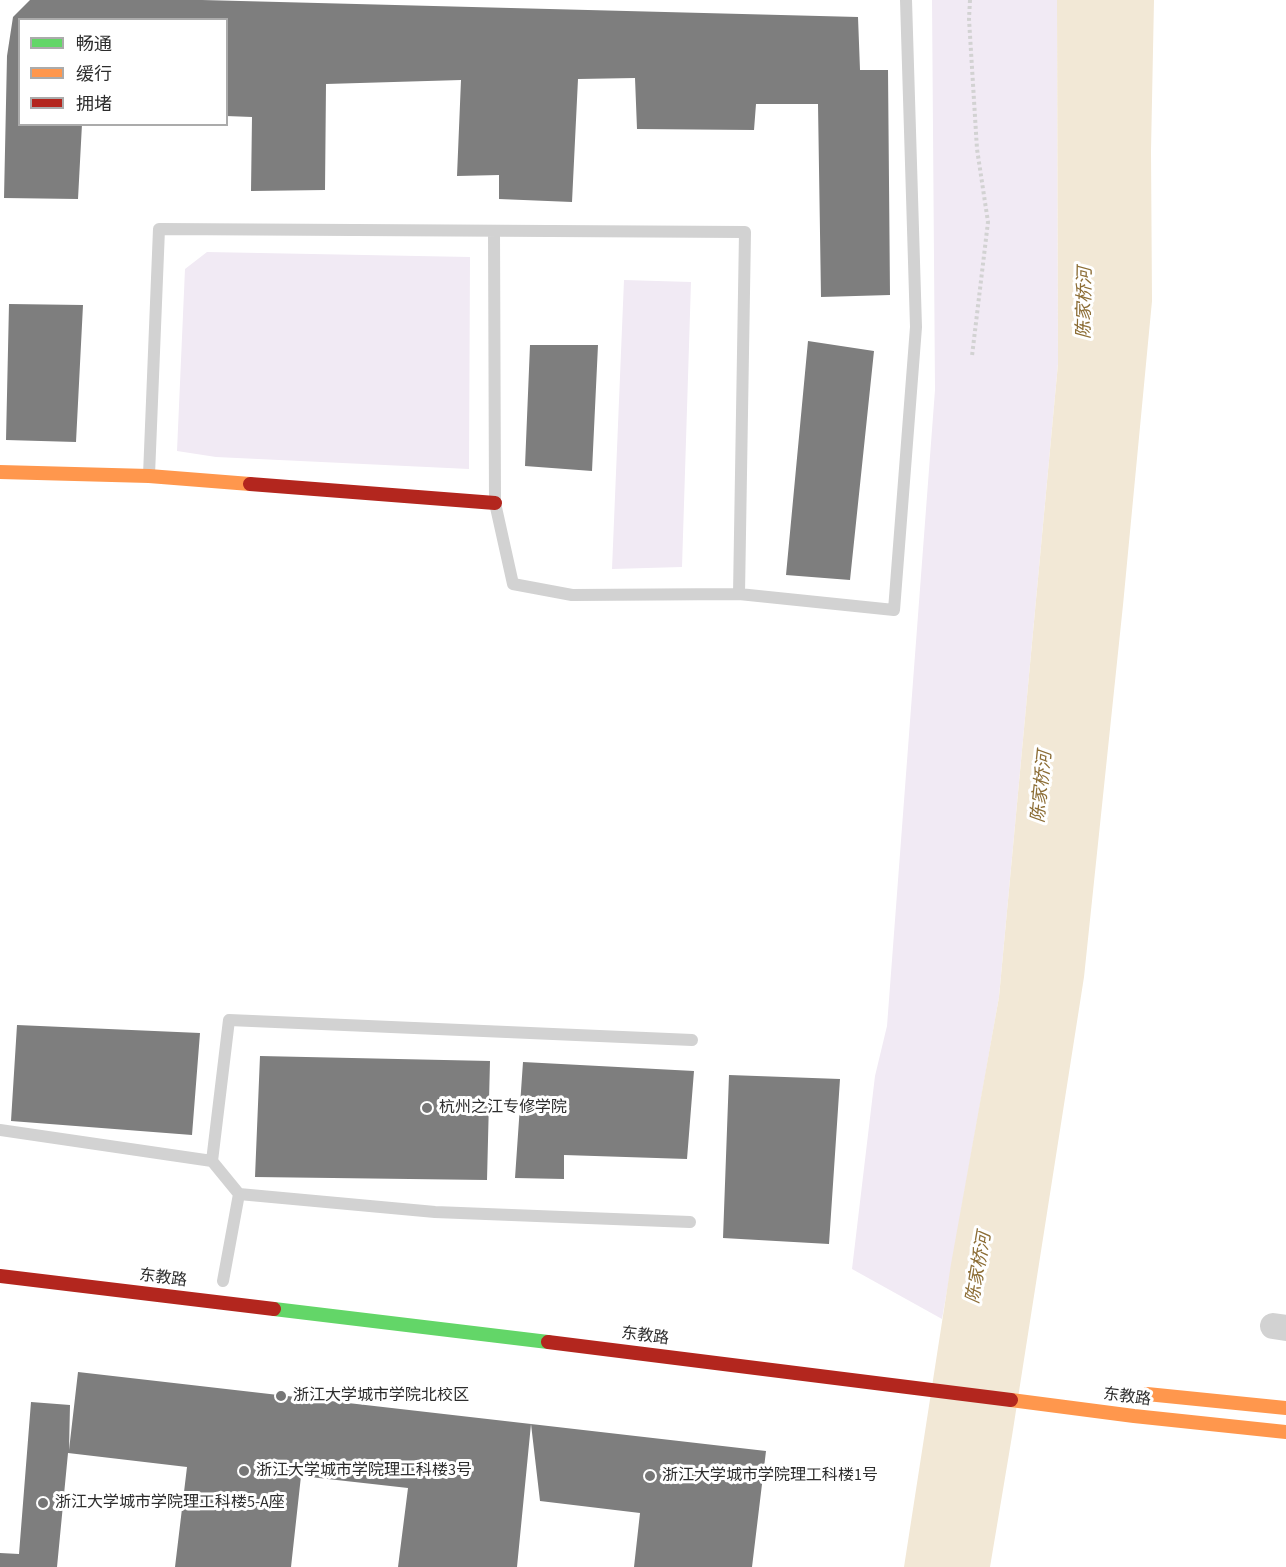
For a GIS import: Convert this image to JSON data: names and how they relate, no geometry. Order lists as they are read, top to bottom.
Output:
{
  "streets": {
    "street": ["东教路"]
  },
  "water": ["陈家桥河"],
  "places": [
    "杭州之江专修学院",
    "浙江大学城市学院北校区",
    "浙江大学城市学院理工科楼3号",
    "浙江大学城市学院理工科楼1号",
    "浙江大学城市学院理工科楼5-A座"
  ],
  "legend": ["畅通", "缓行", "拥堵"]
}
